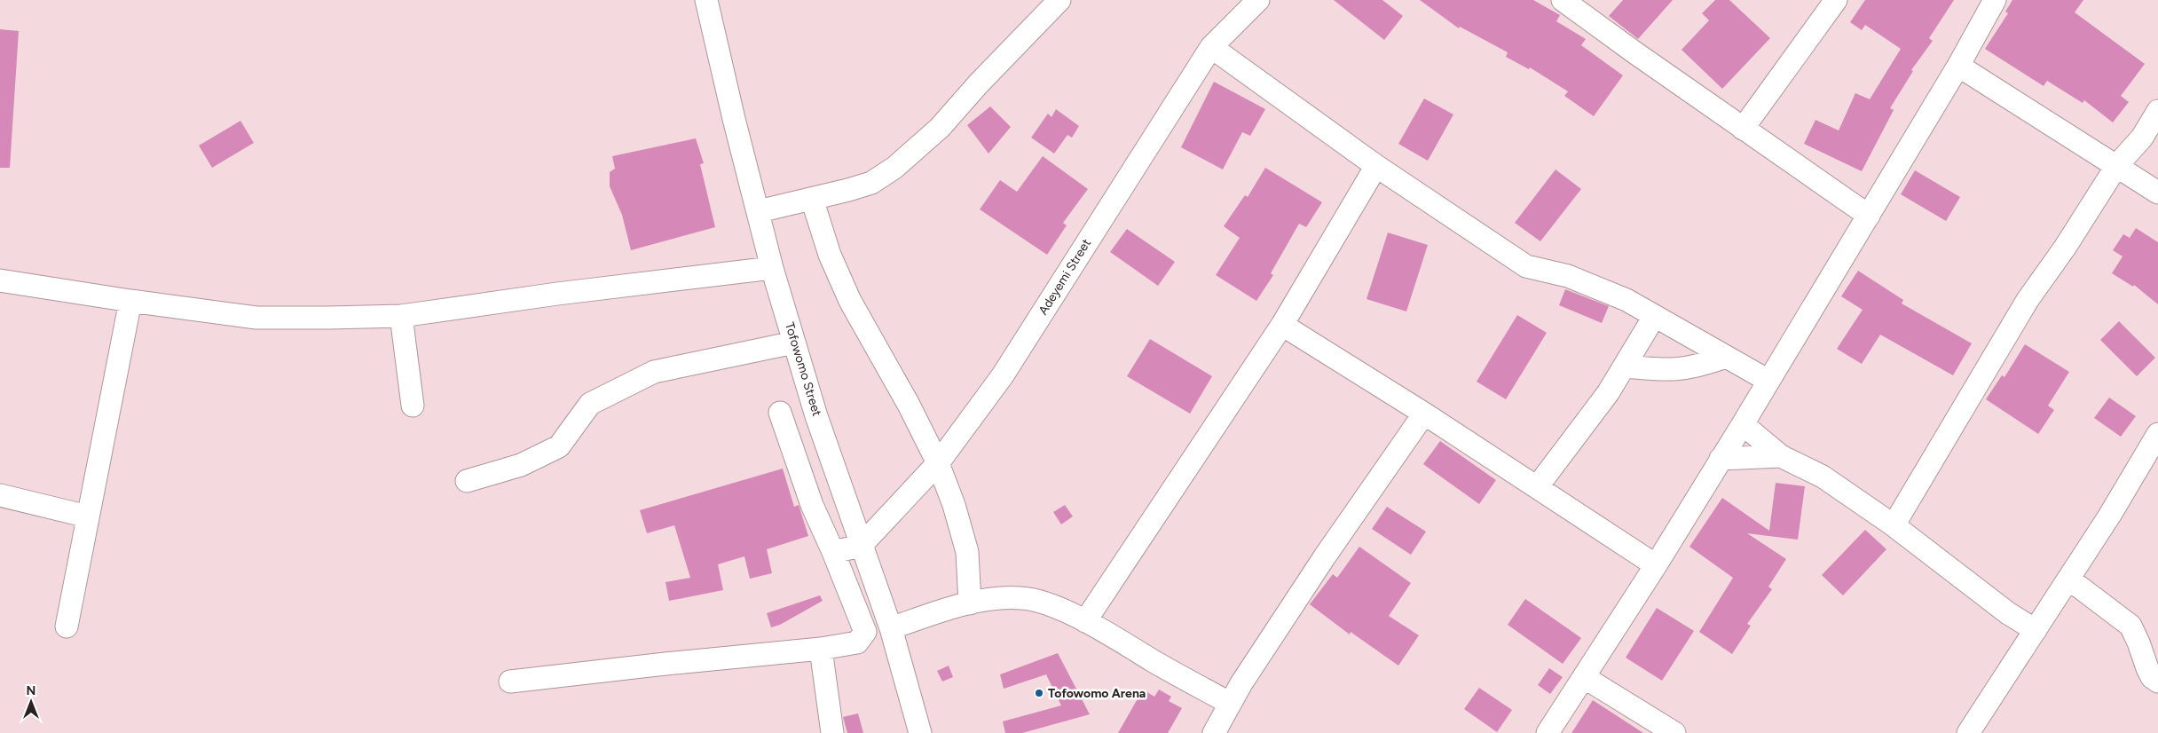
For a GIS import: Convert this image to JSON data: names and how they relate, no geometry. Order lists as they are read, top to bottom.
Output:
{
  "streets": {
    "street": ["Adeyemi Street", "Tofowomo Street"]
  },
  "crossings": [
    ["Adeyemi Street", "Tofowomo Street"]
  ],
  "places": ["Tofowomo Arena"],
  "north": "top"
}
